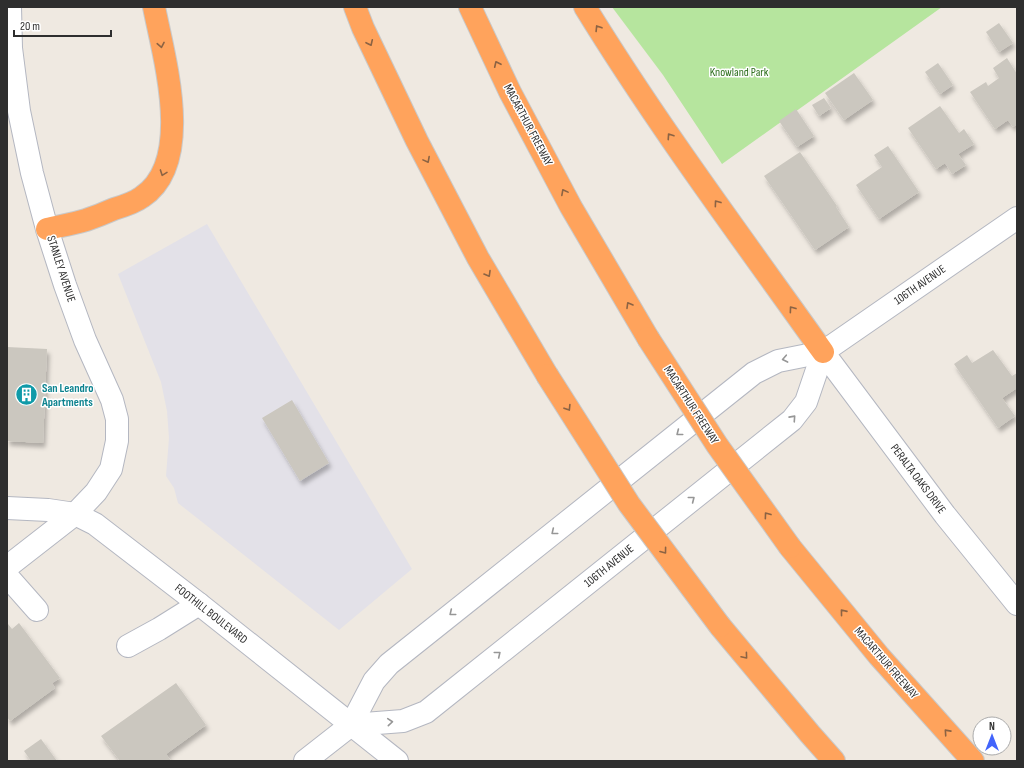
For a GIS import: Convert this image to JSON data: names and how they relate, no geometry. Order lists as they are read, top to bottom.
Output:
{
  "streets": {
    "highway": ["MACARTHUR FREEWAY"],
    "street": [
      "STANLEY AVENUE",
      "106TH AVENUE",
      "PERALTA OAKS DRIVE",
      "FOOTHILL BOULEVARD"
    ]
  },
  "crossings": [
    ["STANLEY AVENUE", "FOOTHILL BOULEVARD"],
    ["106TH AVENUE", "PERALTA OAKS DRIVE"],
    ["106TH AVENUE", "FOOTHILL BOULEVARD"]
  ],
  "parks": ["Knowland Park"],
  "places": {
    "building": ["San Leandro Apartments"]
  },
  "scale_bar": "20 m",
  "north": "top"
}
